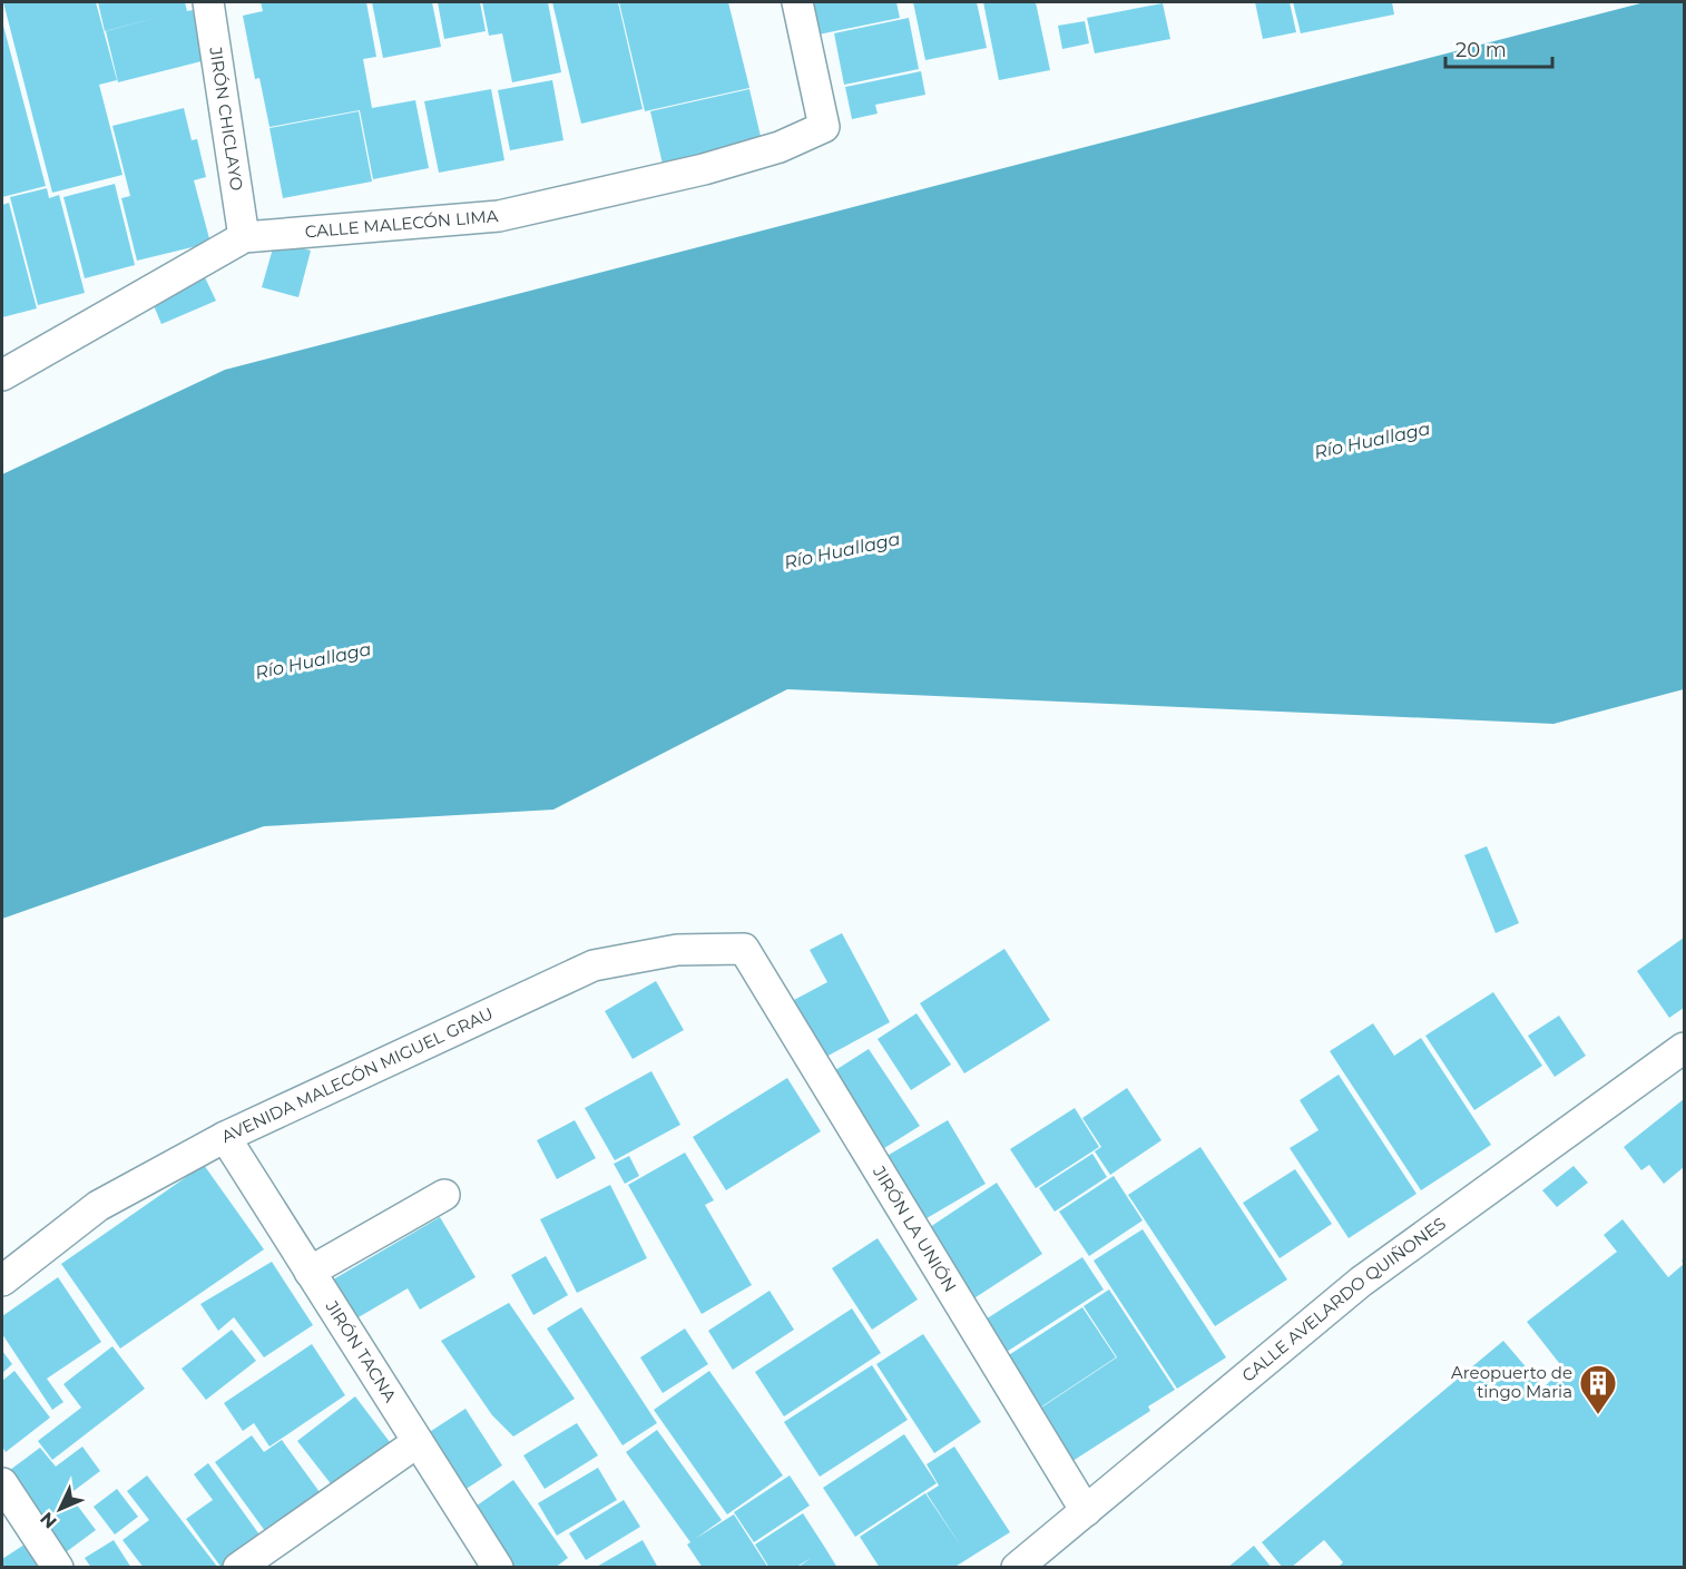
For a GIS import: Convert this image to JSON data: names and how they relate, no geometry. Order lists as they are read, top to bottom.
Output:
{
  "streets": {
    "street": [
      "JIRÓN CHICLAYO",
      "CALLE MALECÓN LIMA",
      "AVENIDA MALECÓN MIGUEL GRAU",
      "JIRÓN LA UNIÓN",
      "CALLE AVELARDO QUIÑONES",
      "JIRÓN TACNA"
    ]
  },
  "crossings": [
    ["JIRÓN CHICLAYO", "CALLE MALECÓN LIMA"],
    ["AVENIDA MALECÓN MIGUEL GRAU", "JIRÓN LA UNIÓN"],
    ["AVENIDA MALECÓN MIGUEL GRAU", "JIRÓN TACNA"],
    ["JIRÓN LA UNIÓN", "CALLE AVELARDO QUIÑONES"]
  ],
  "water": ["Río Huallaga"],
  "places": {
    "building": ["Areopuerto de tingo Maria"]
  },
  "scale_bar": "20 m",
  "north": "bottom left"
}
